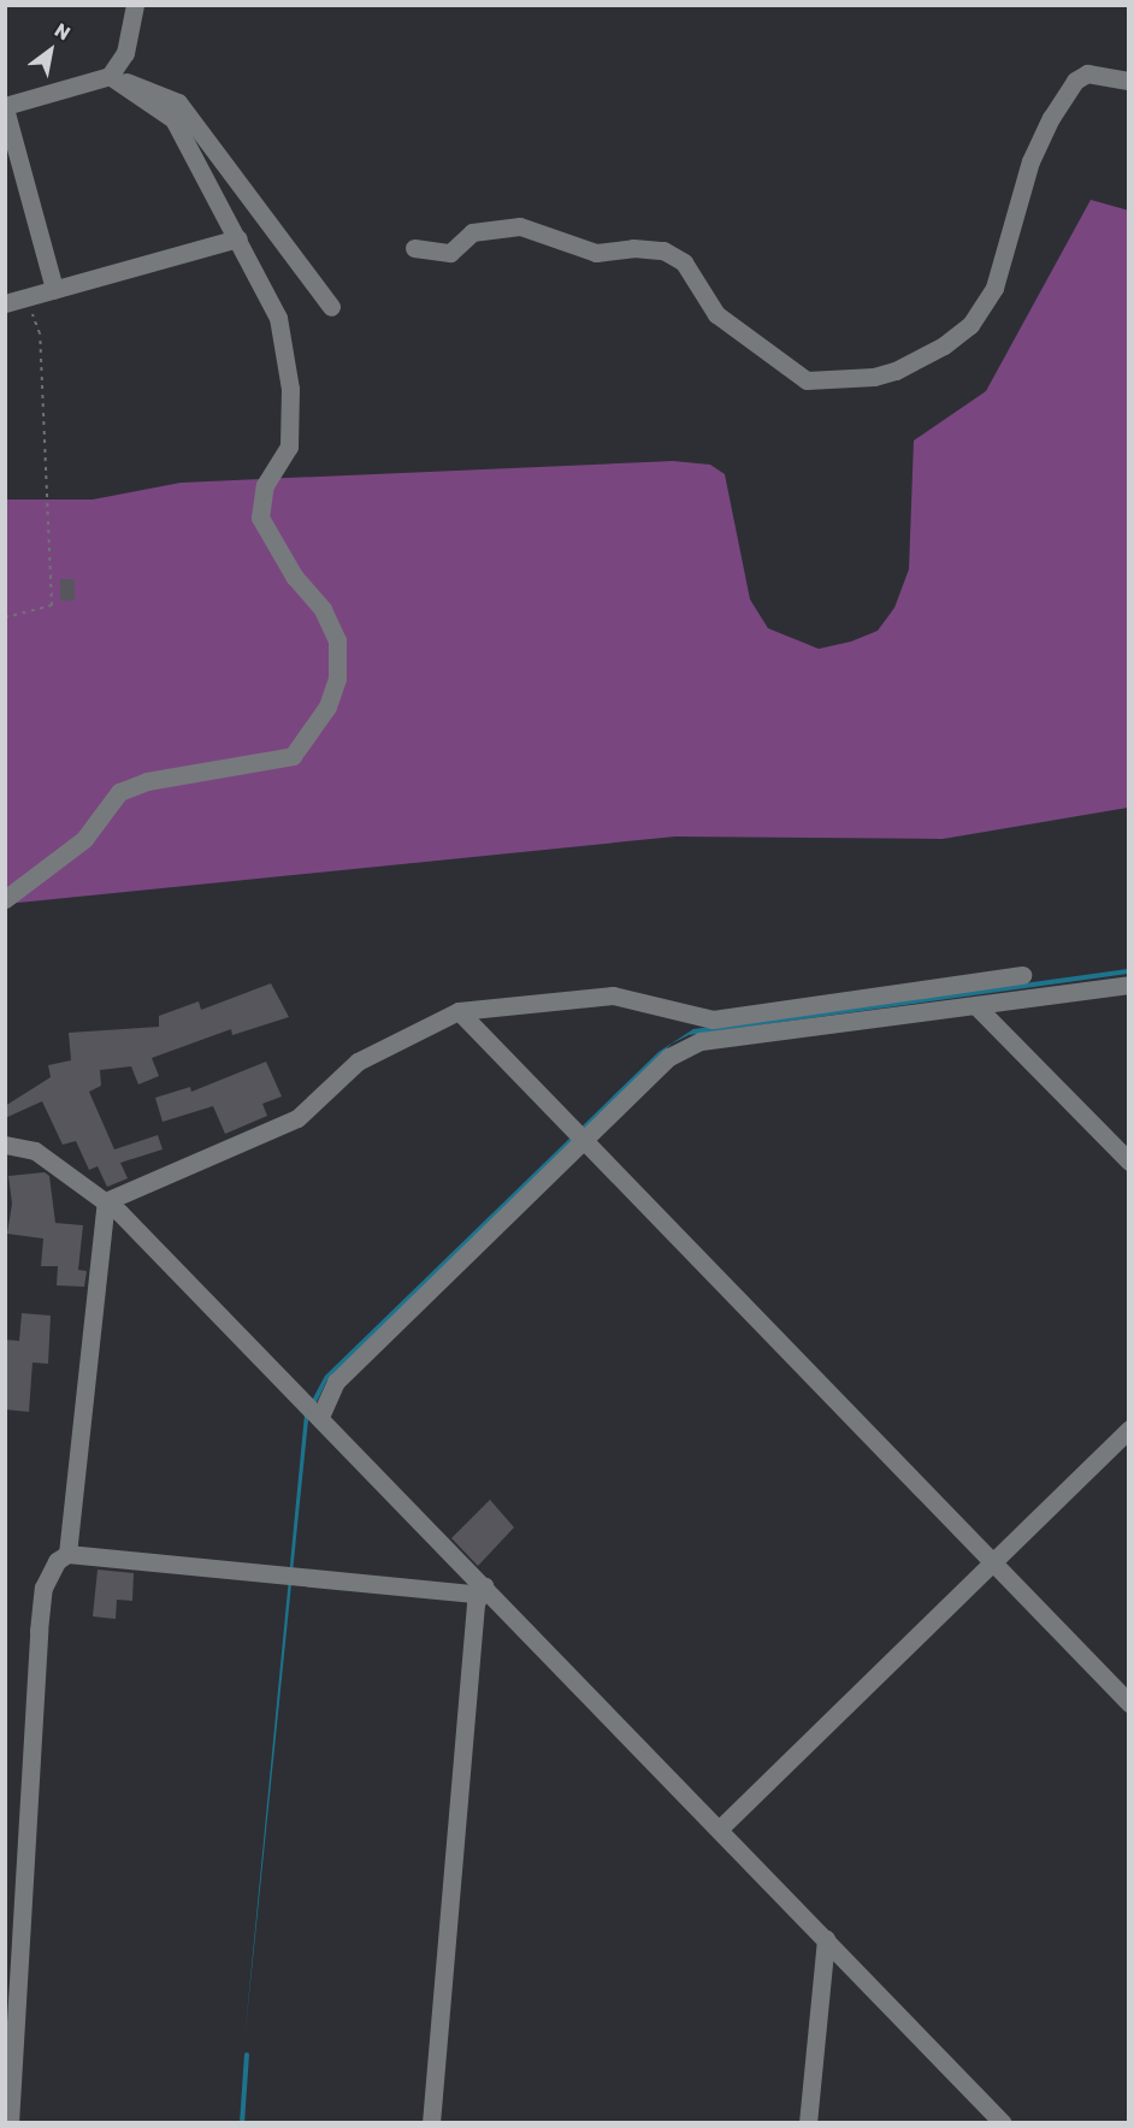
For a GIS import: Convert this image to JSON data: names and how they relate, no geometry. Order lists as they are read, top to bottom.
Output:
{
  "north": "top right"
}
